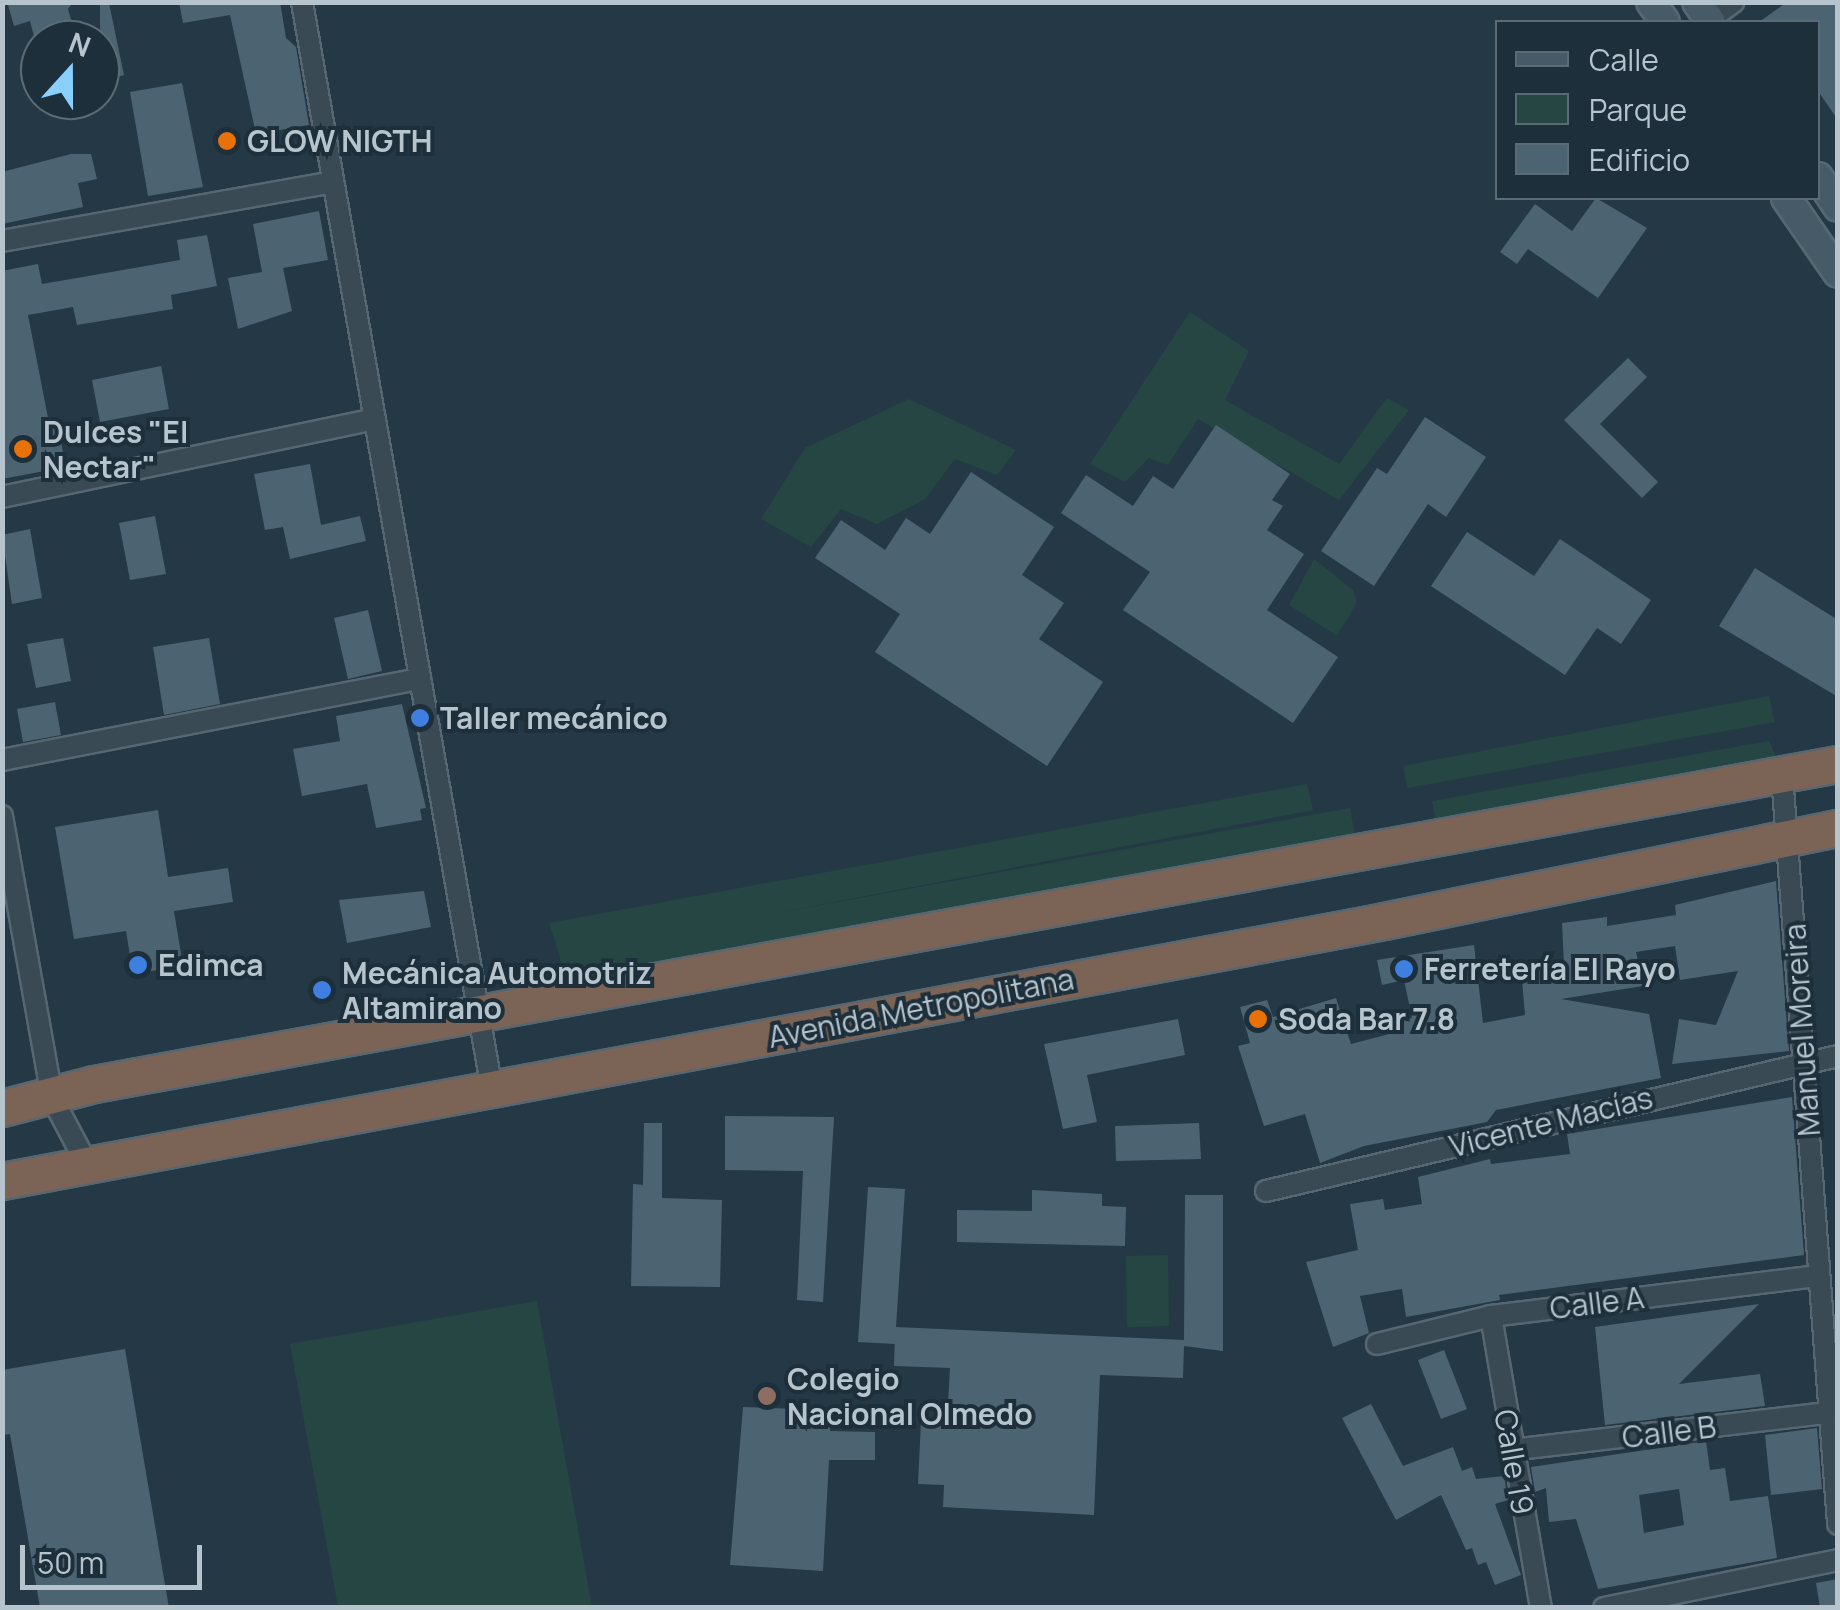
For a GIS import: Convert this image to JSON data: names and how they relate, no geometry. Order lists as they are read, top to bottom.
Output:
{
  "streets": {
    "highway": ["Avenida Metropolitana"],
    "street": [
      "Manuel Moreira",
      "Vicente Macías",
      "Calle A",
      "Calle B",
      "Calle 19"
    ]
  },
  "crossings": [
    ["Avenida Metropolitana", "Manuel Moreira"],
    ["Manuel Moreira", "Vicente Macías"],
    ["Manuel Moreira", "Calle A"],
    ["Manuel Moreira", "Calle B"],
    ["Calle A", "Calle 19"],
    ["Calle B", "Calle 19"]
  ],
  "places": [
    "GLOW NIGTH",
    "Dulces \"El Nectar\"",
    "Taller mecánico",
    "Edimca",
    "Ferretería El Rayo",
    "Mecánica Automotriz Altamirano",
    "Soda Bar 7.8",
    "Colegio Nacional Olmedo"
  ],
  "legend": ["Calle", "Parque", "Edificio"],
  "scale_bar": "50 m",
  "north": "top"
}
